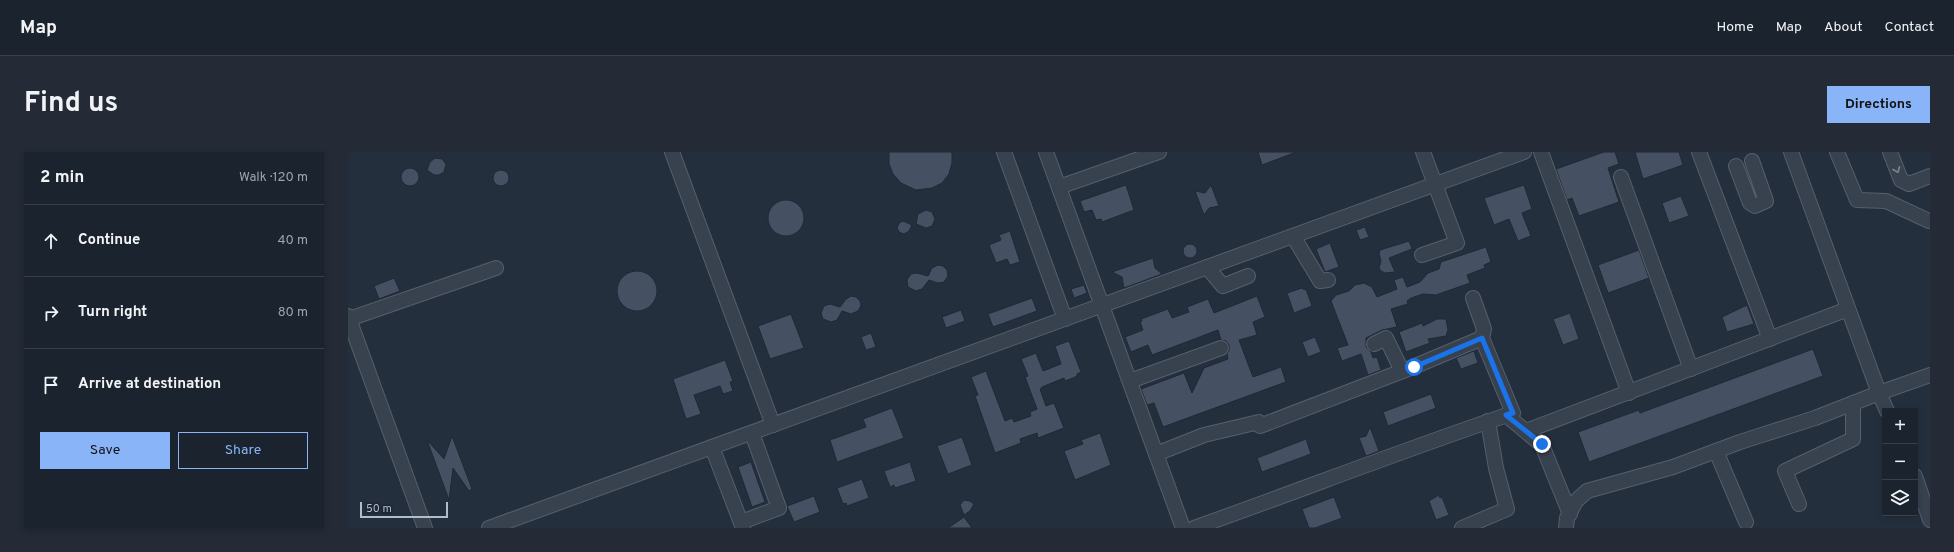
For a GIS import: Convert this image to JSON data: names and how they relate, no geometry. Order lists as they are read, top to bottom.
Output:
{
  "scale_bar": "50 m",
  "page": {
    "header": "Map",
    "nav": [
      "Home",
      "Map",
      "About",
      "Contact"
    ],
    "title": "Find us",
    "buttons": [
      "Directions",
      ["Save", "Share"]
    ],
    "heading": ["2 min", "Walk · 120 m"],
    "list": [
      ["Continue", "40 m"],
      ["Turn right", "80 m"],
      "Arrive at destination"
    ],
    "map_buttons": ["+", "−"],
    "scale": "50 m"
  }
}
